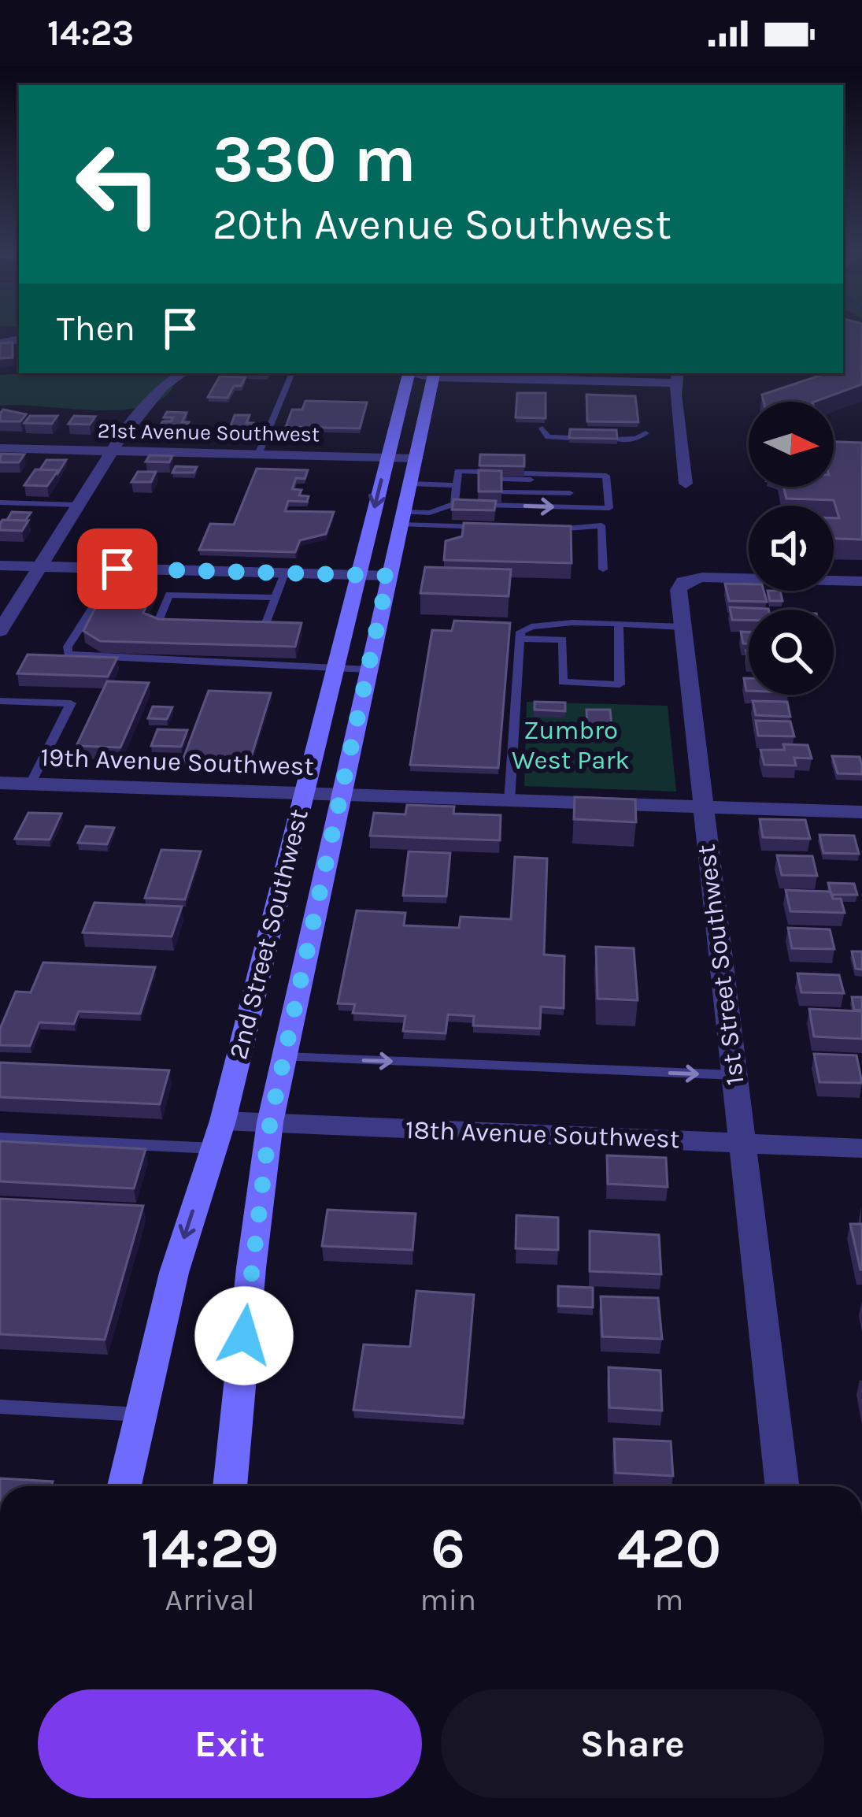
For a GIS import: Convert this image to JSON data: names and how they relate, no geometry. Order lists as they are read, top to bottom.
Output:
{
  "streets": {
    "main road": ["2nd Street Southwest"],
    "street": [
      "21st Avenue Southwest",
      "19th Avenue Southwest",
      "1st Street Southwest",
      "18th Avenue Southwest"
    ]
  },
  "crossings": [
    ["21st Avenue Southwest", "2nd Street Southwest"],
    ["19th Avenue Southwest", "2nd Street Southwest"],
    ["19th Avenue Southwest", "1st Street Southwest"],
    ["2nd Street Southwest", "18th Avenue Southwest"],
    ["1st Street Southwest", "18th Avenue Southwest"]
  ],
  "parks": ["Zumbro West Park"],
  "north": "right",
  "page": {
    "status": "14:23",
    "turn": ["330 m", "20th Avenue Southwest"],
    "then": "Then",
    "eta": [
      "14:29",
      "Arrival",
      "6",
      "min",
      "420",
      "m"
    ],
    "buttons": ["Exit", "Share"]
  }
}
